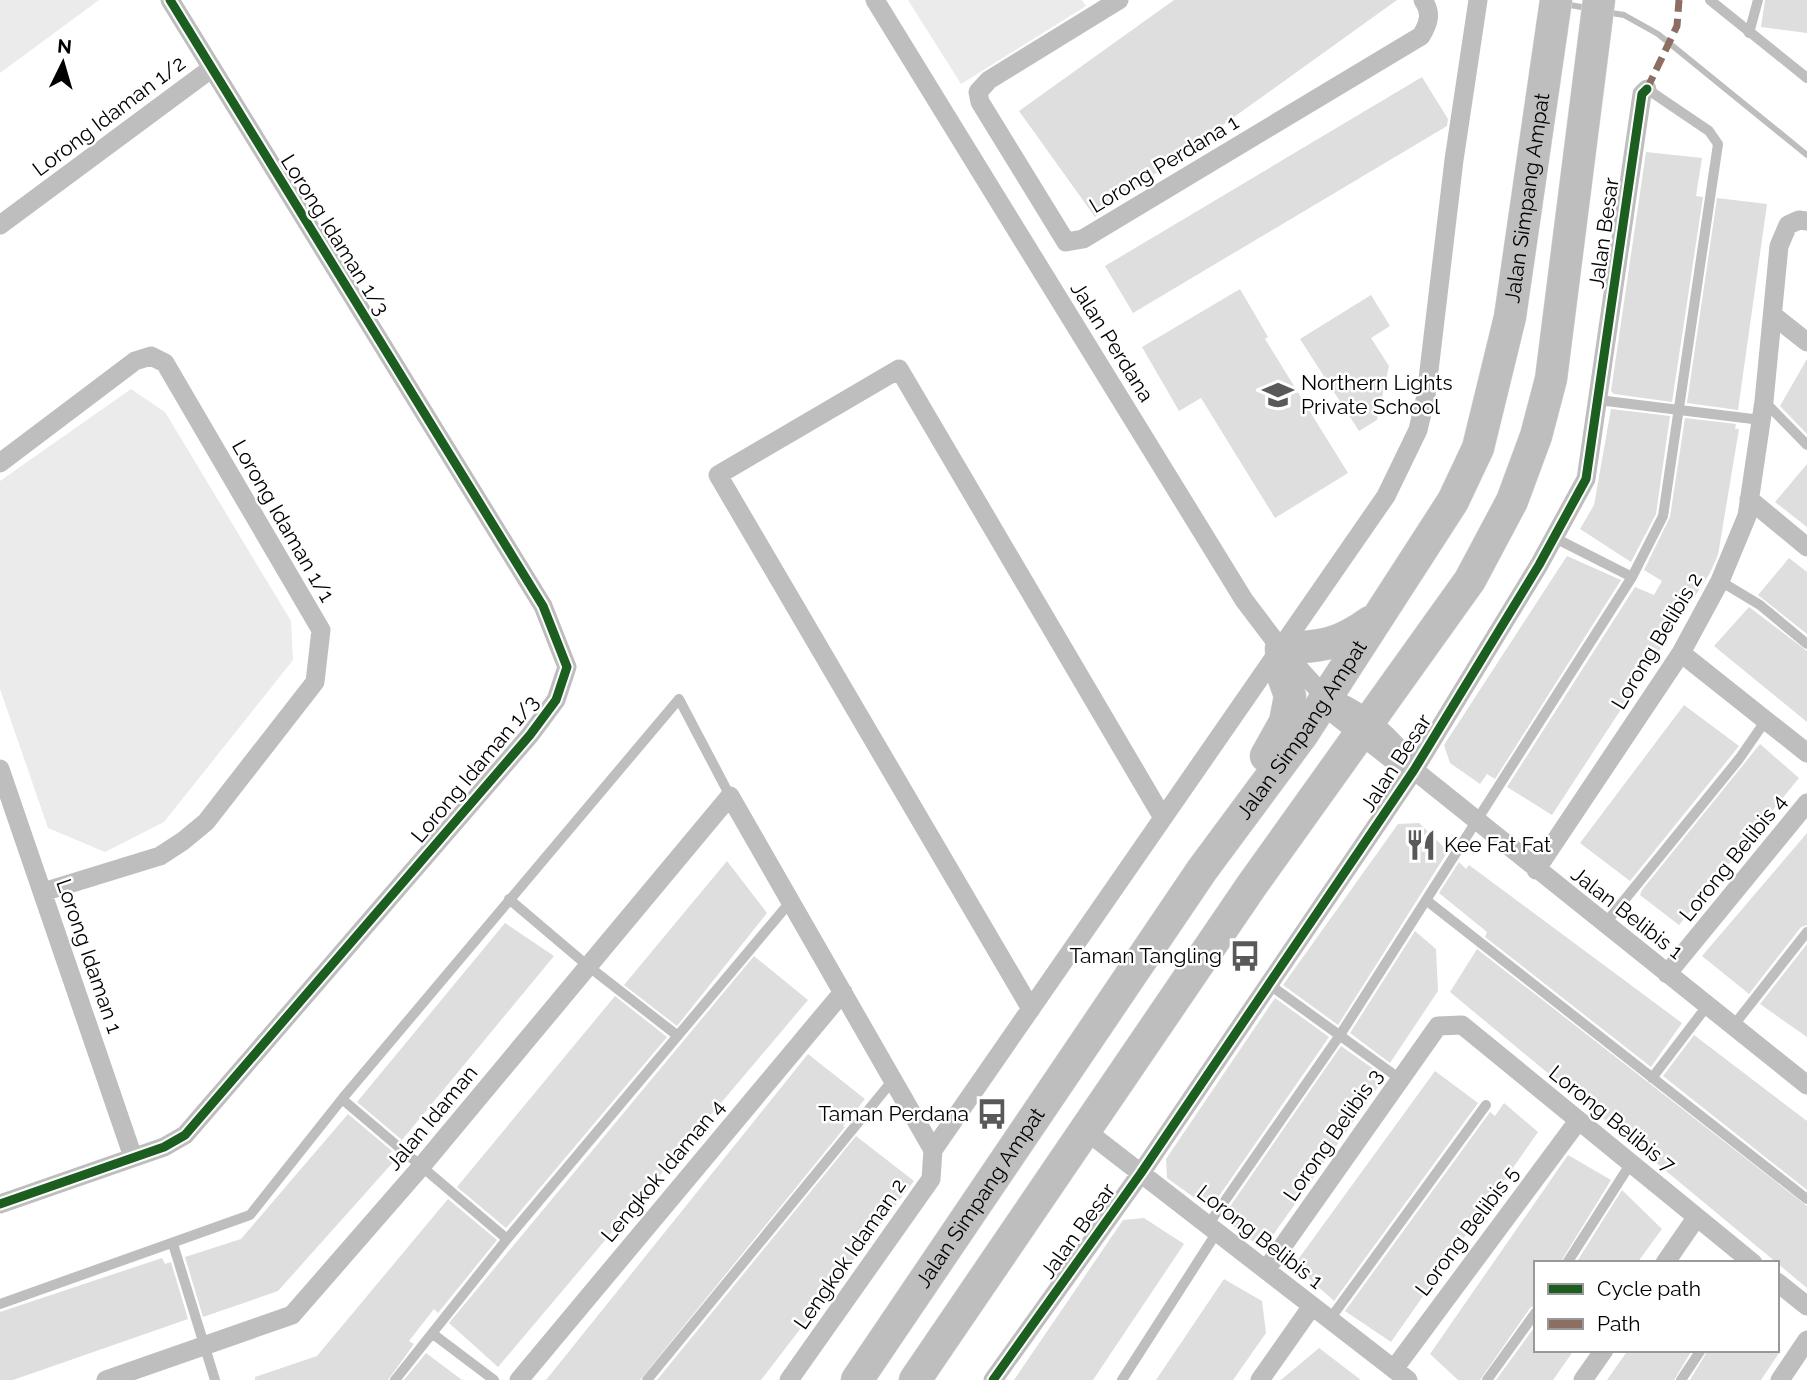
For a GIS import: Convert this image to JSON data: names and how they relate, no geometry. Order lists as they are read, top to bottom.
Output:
{
  "streets": {
    "highway": ["Jalan Simpang Ampat"],
    "street": [
      "Lorong Idaman 1/2",
      "Lorong Perdana 1",
      "Jalan Besar",
      "Lorong Idaman 1/3",
      "Jalan Perdana",
      "Lorong Idaman 1/1",
      "Lorong Belibis 2",
      "Lorong Belibis 4",
      "Jalan Belibis 1",
      "Lorong Idaman 1",
      "Jalan Idaman",
      "Lorong Belibis 7",
      "Lorong Belibis 3",
      "Lengkok Idaman 4",
      "Lorong Belibis 5",
      "Lorong Belibis 1",
      "Lengkok Idaman 2"
    ]
  },
  "crossings": [
    ["Lorong Idaman 1/2", "Lorong Idaman 1/3"],
    ["Jalan Simpang Ampat", "Jalan Perdana"],
    ["Jalan Simpang Ampat", "Jalan Belibis 1"],
    ["Jalan Besar", "Jalan Belibis 1"],
    ["Jalan Besar", "Lorong Belibis 1"],
    ["Lorong Idaman 1/3", "Lorong Idaman 1"],
    ["Jalan Perdana", "Jalan Belibis 1"],
    ["Lorong Idaman 1/1", "Lorong Idaman 1"],
    ["Lorong Belibis 2", "Jalan Belibis 1"],
    ["Lorong Belibis 4", "Jalan Belibis 1"],
    ["Lorong Belibis 7", "Lorong Belibis 3"],
    ["Lorong Belibis 7", "Lorong Belibis 5"],
    ["Lorong Belibis 3", "Lorong Belibis 1"],
    ["Lorong Belibis 5", "Lorong Belibis 1"]
  ],
  "places": {
    "school or university": ["Northern Lights Private School"],
    "restaurant": ["Kee Fat Fat"],
    "bus stop": ["Taman Tangling", "Taman Perdana"]
  },
  "legend": ["Cycle path", "Path"],
  "north": "top"
}
